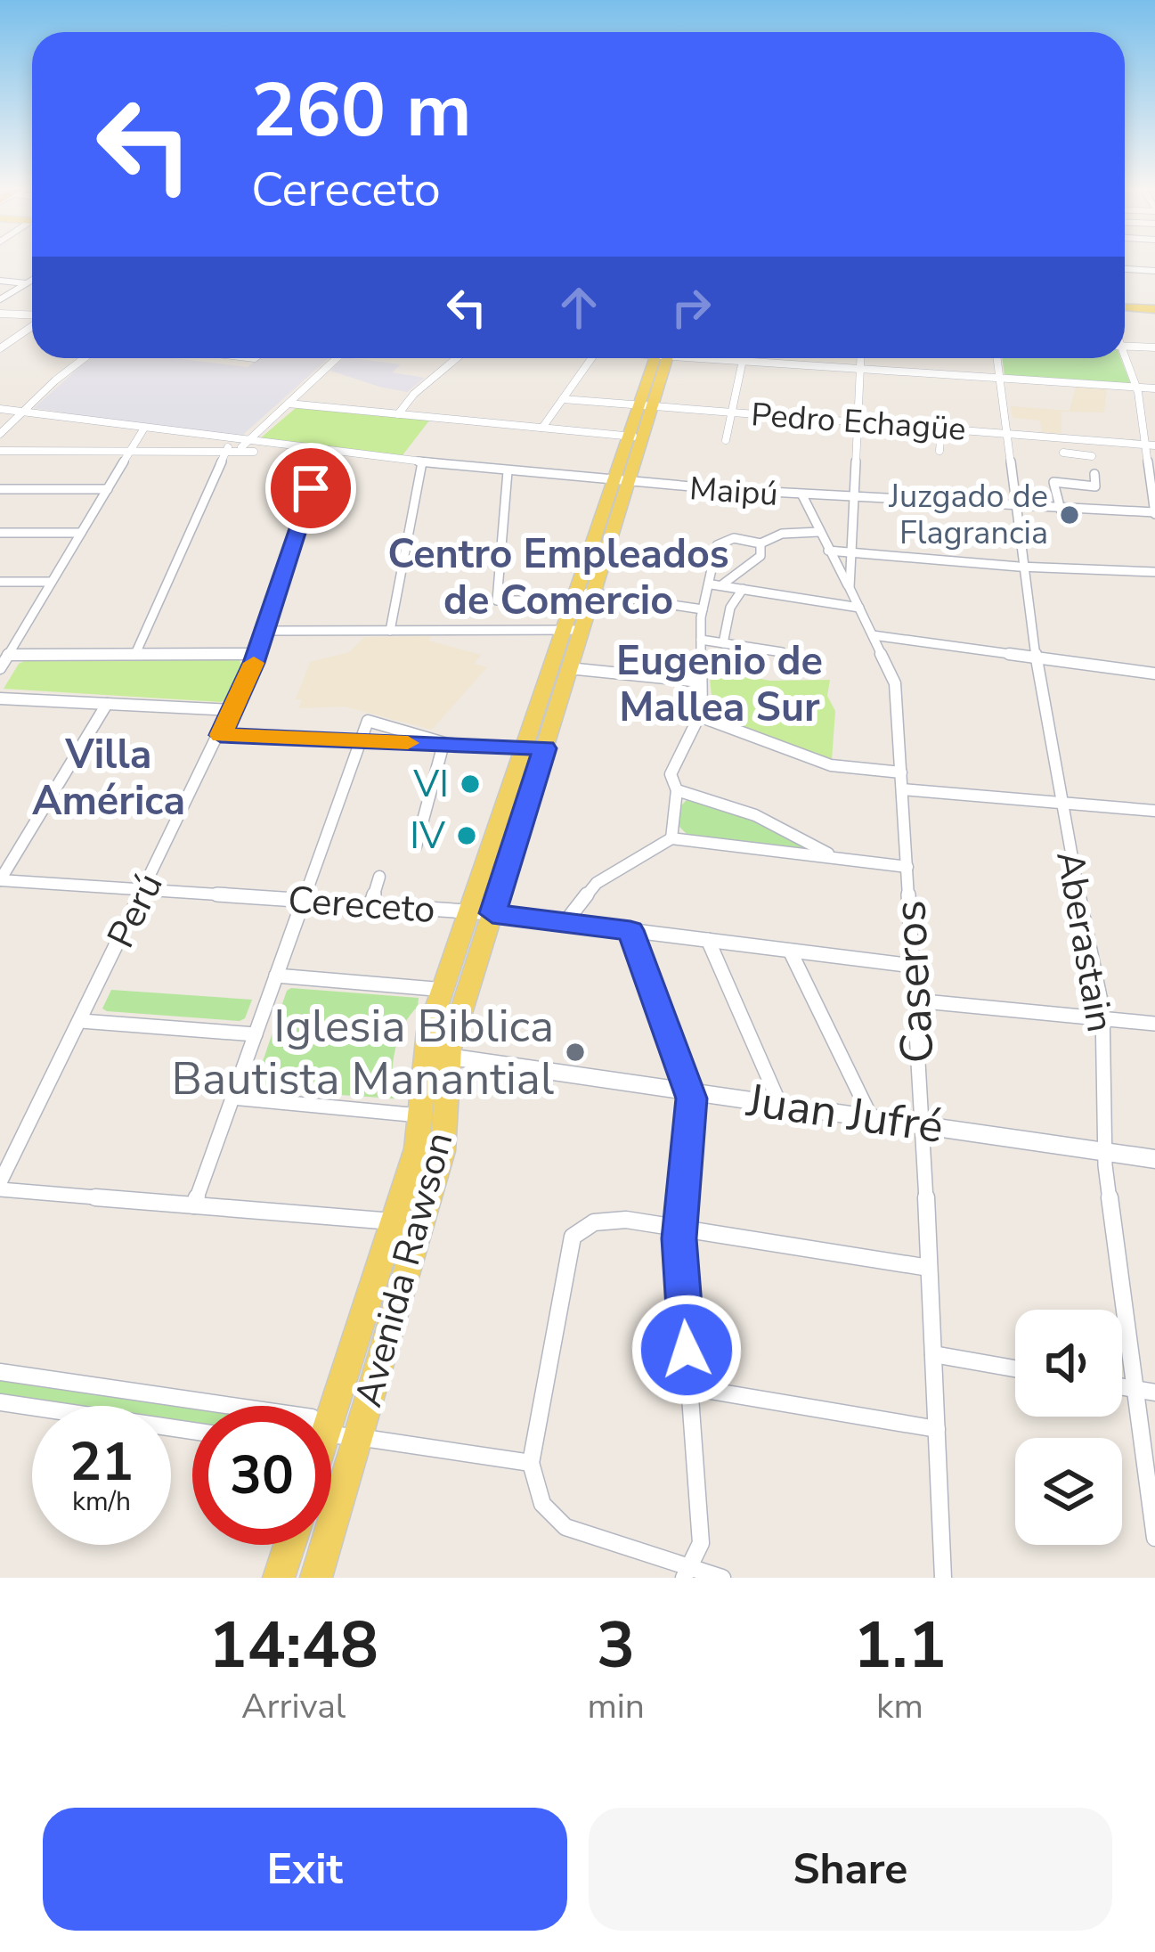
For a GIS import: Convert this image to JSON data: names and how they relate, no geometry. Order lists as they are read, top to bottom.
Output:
{
  "streets": {
    "main road": ["Avenida Rawson"],
    "street": [
      "Pedro Echagüe",
      "Maipú",
      "Cereceto",
      "Perú",
      "Aberastain",
      "Caseros",
      "Juan Jufré"
    ]
  },
  "crossings": [
    ["Pedro Echagüe", "Aberastain"],
    ["Pedro Echagüe", "Avenida Rawson"],
    ["Maipú", "Perú"],
    ["Maipú", "Aberastain"],
    ["Maipú", "Caseros"],
    ["Maipú", "Avenida Rawson"],
    ["Cereceto", "Perú"],
    ["Cereceto", "Caseros"],
    ["Cereceto", "Avenida Rawson"],
    ["Aberastain", "Juan Jufré"],
    ["Caseros", "Juan Jufré"],
    ["Juan Jufré", "Avenida Rawson"]
  ],
  "districts": ["Centro Empleados de Comercio", "Eugenio de Mallea Sur", "Villa América"],
  "places": [
    "Juzgado de Flagrancia",
    "VI",
    "IV",
    "Iglesia Biblica Bautista Manantial"
  ],
  "page": {
    "turn": ["260 m", "Cereceto"],
    "speed": "21 km/h",
    "limit": "30",
    "eta": [
      "14:48",
      "Arrival",
      "3",
      "min",
      "1.1",
      "km"
    ],
    "buttons": ["Exit", "Share"]
  }
}
